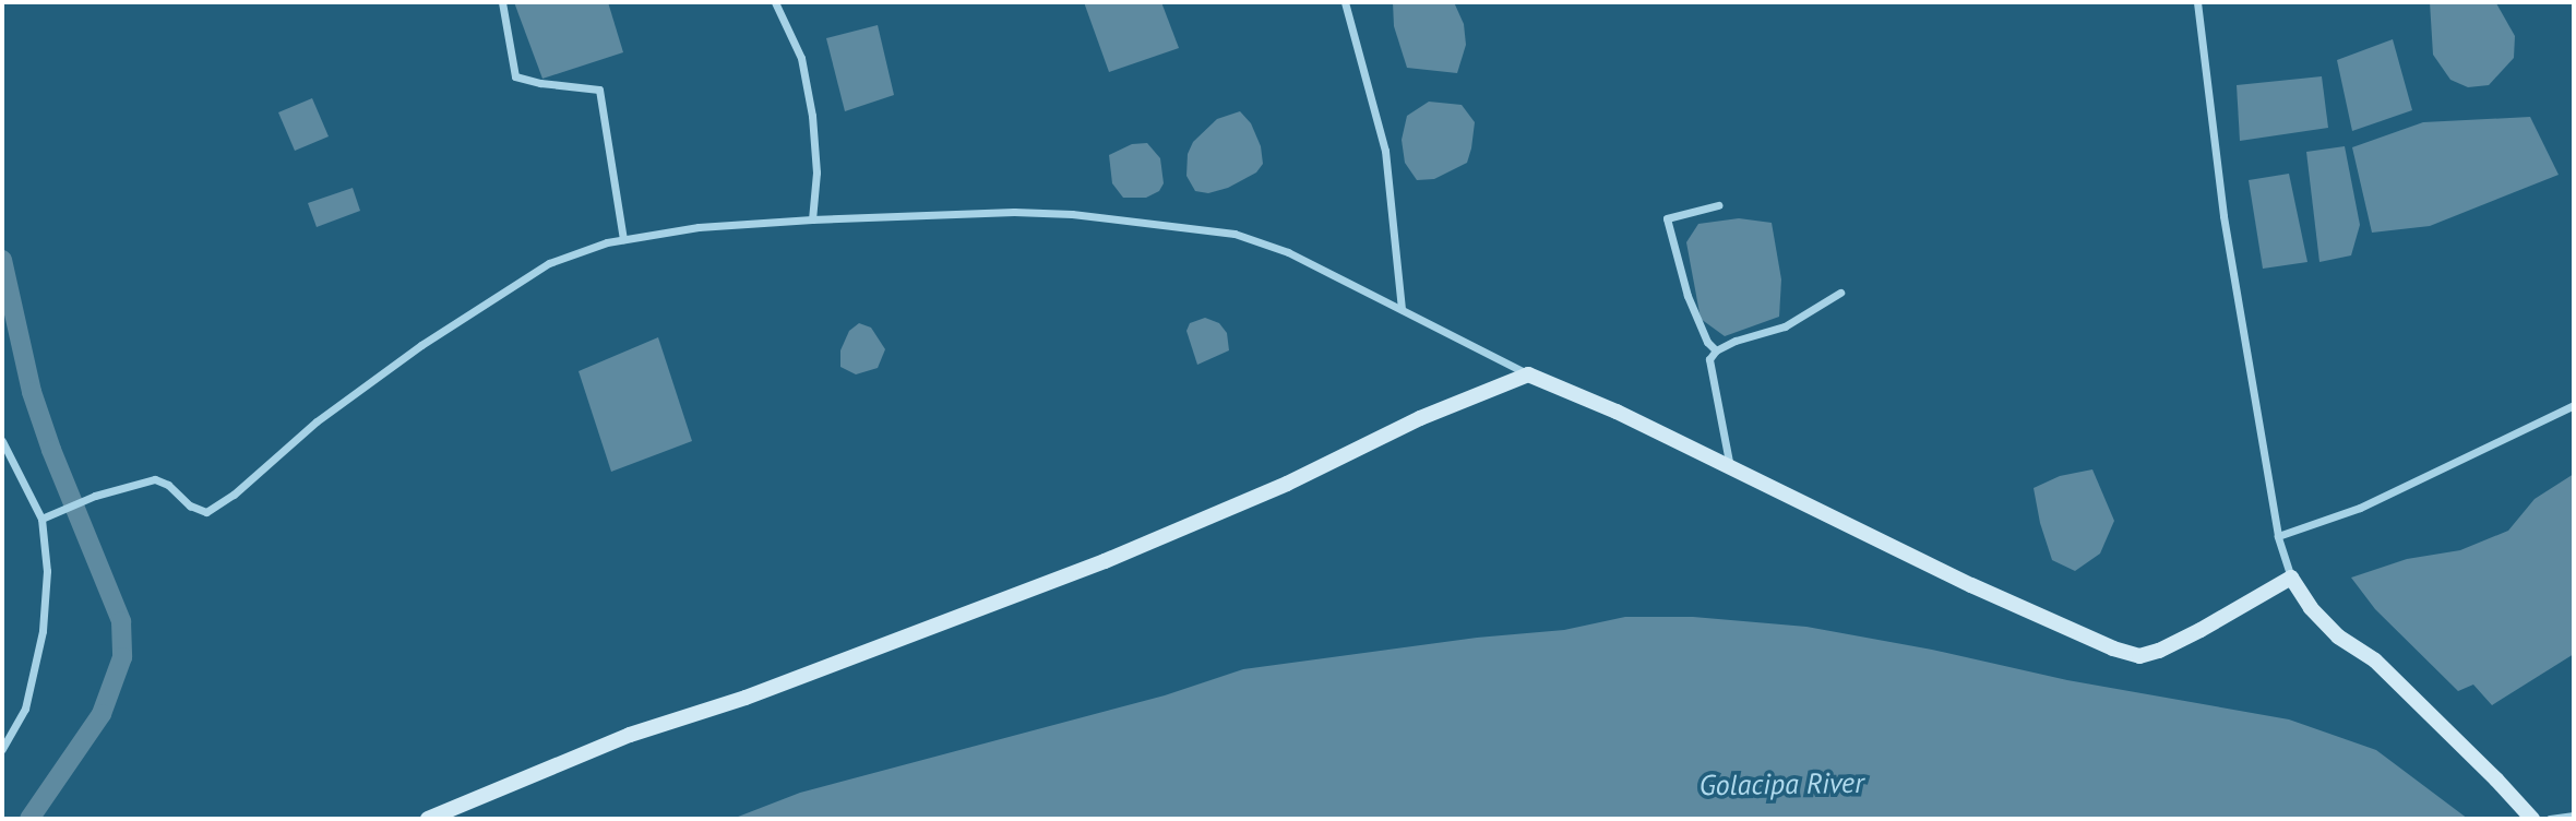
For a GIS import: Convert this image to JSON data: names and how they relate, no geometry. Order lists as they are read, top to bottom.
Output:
{
  "water": ["Golacipa River"]
}
